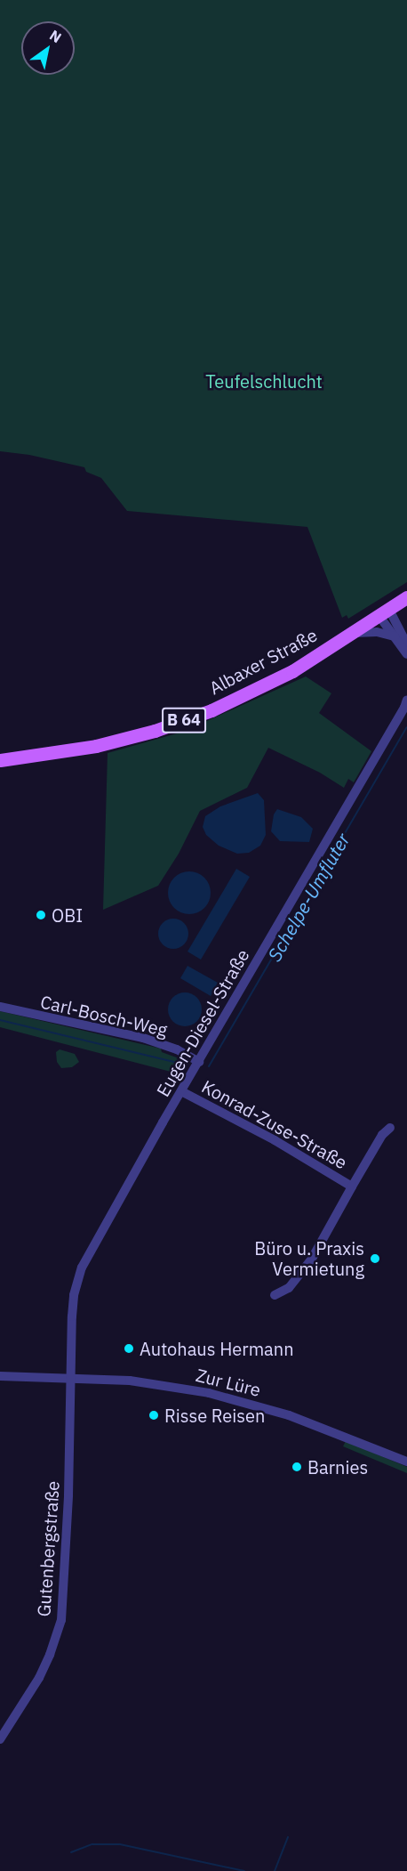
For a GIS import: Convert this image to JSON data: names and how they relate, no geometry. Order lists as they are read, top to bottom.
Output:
{
  "streets": {
    "main road": ["Albaxer Straße", "B 64"],
    "street": [
      "Carl-Bosch-Weg",
      "Eugen-Diesel-Straße",
      "Konrad-Zuse-Straße",
      "Zur Lüre",
      "Gutenbergstraße"
    ]
  },
  "crossings": [
    ["Carl-Bosch-Weg", "Eugen-Diesel-Straße"],
    ["Eugen-Diesel-Straße", "Konrad-Zuse-Straße"],
    ["Eugen-Diesel-Straße", "Zur Lüre"],
    ["Eugen-Diesel-Straße", "Gutenbergstraße"],
    ["Zur Lüre", "Gutenbergstraße"]
  ],
  "water": ["Schelpe-Umfluter"],
  "parks": ["Teufelschlucht"],
  "places": [
    "OBI",
    "Büro u. Praxis Vermietung",
    "Autohaus Hermann",
    "Risse Reisen",
    "Barnies"
  ],
  "north": "top right"
}
